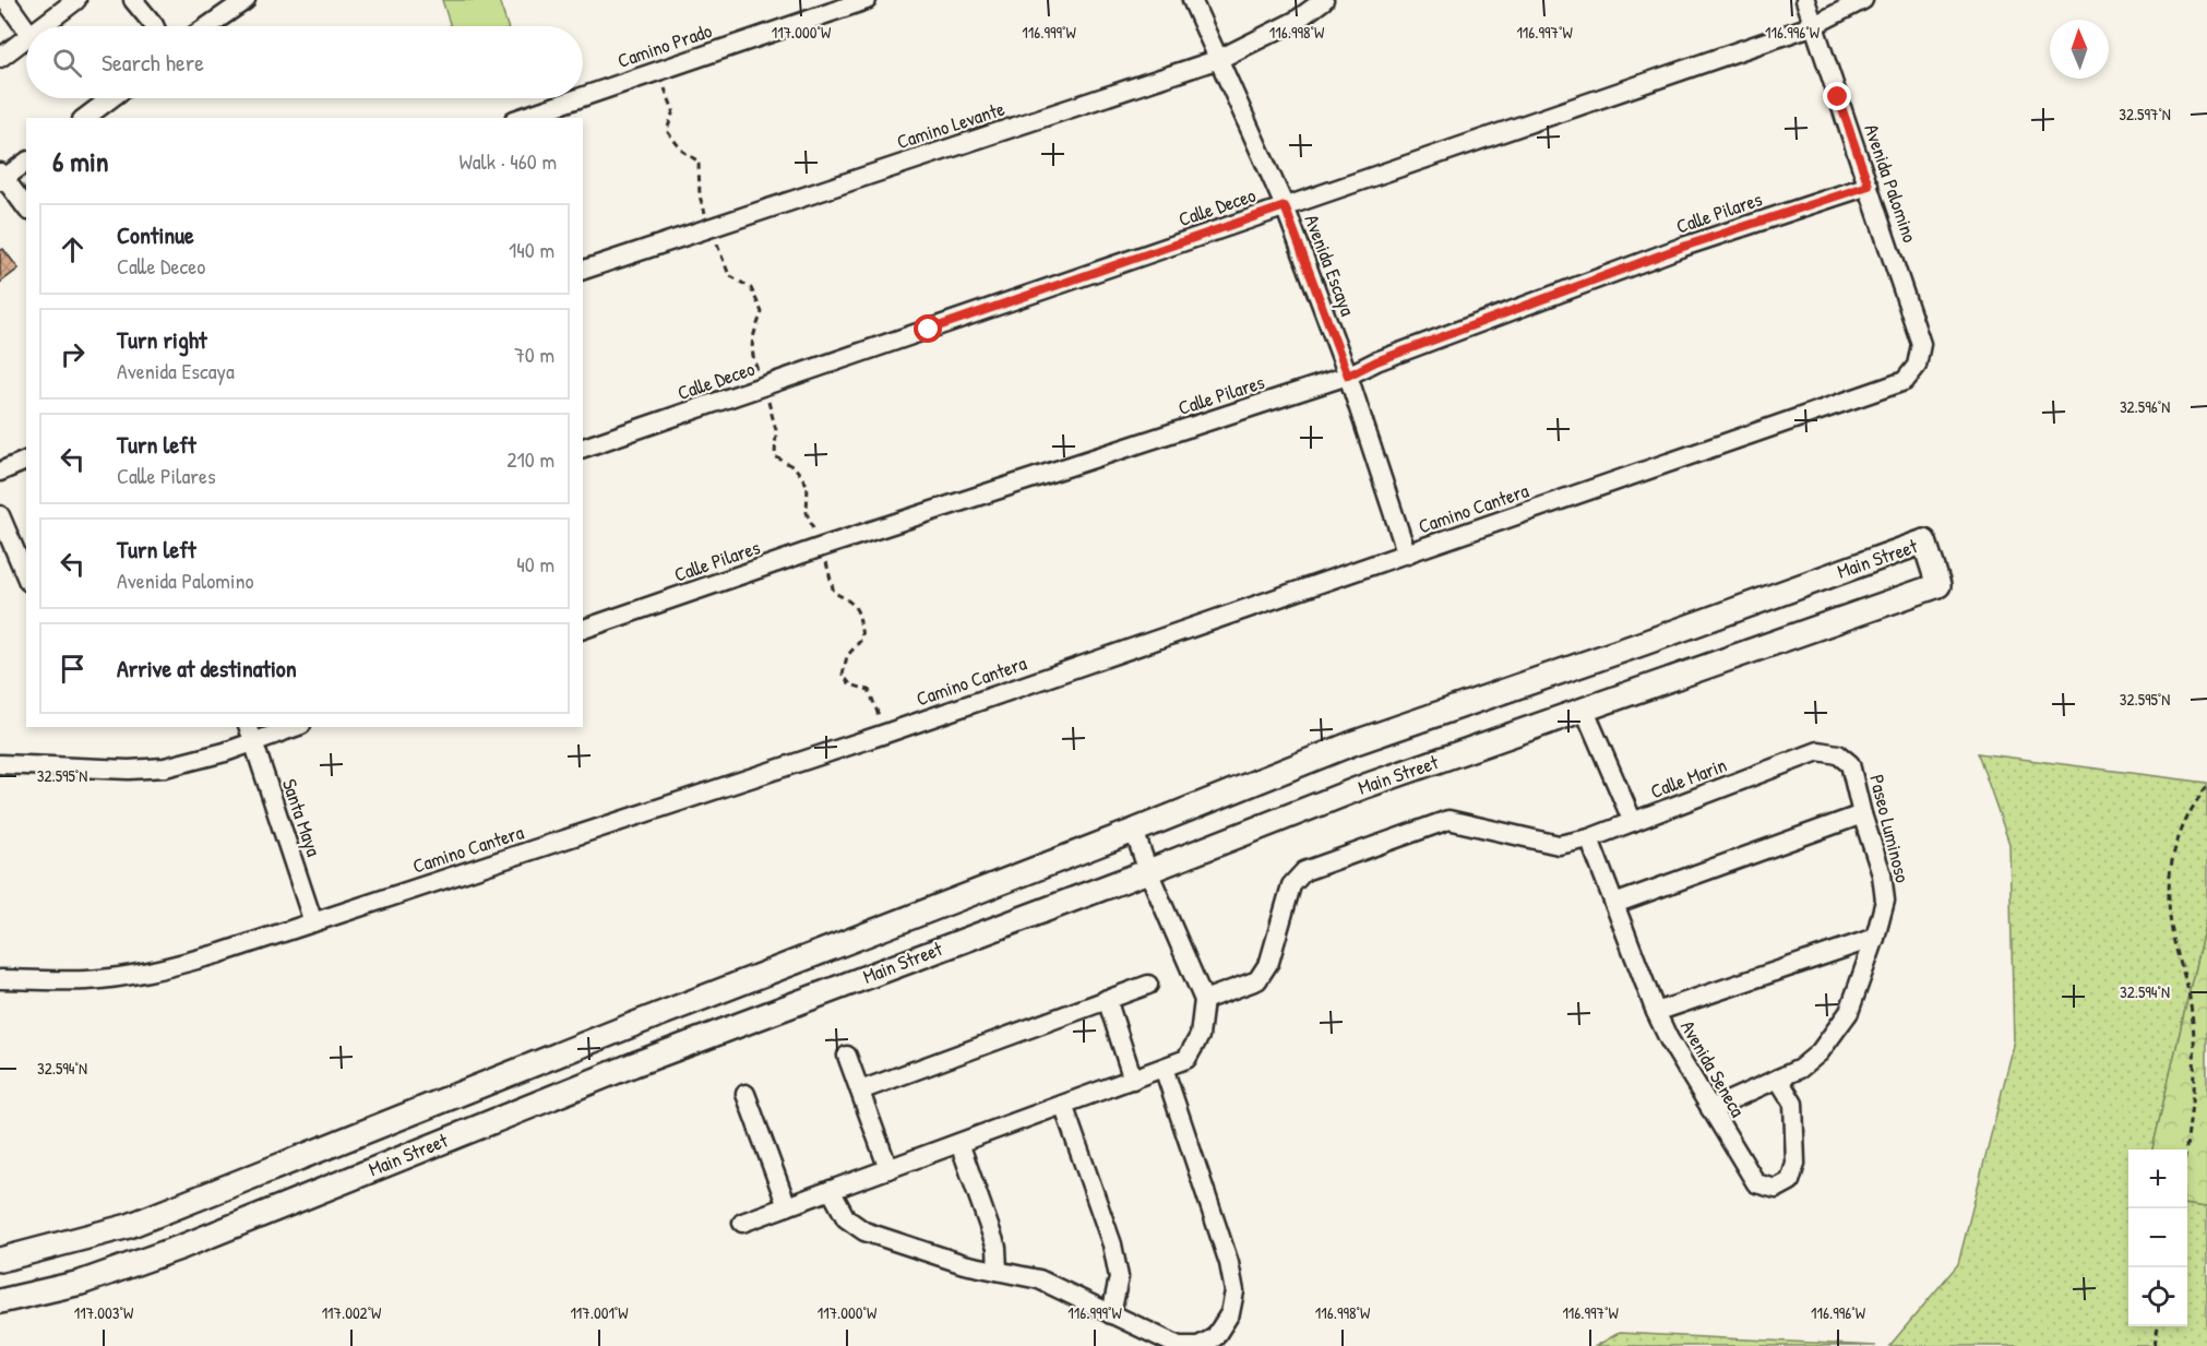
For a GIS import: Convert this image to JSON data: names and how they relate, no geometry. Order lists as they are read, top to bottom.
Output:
{
  "streets": {
    "main road": ["Main Street"],
    "street": [
      "Camino Prado",
      "Camino Levante",
      "Avenida Palomino",
      "Calle Deceo",
      "Calle Pilares",
      "Avenida Escaya",
      "Camino Cantera",
      "Calle Marin",
      "Santa Maya",
      "Paseo Luminoso",
      "Avenida Seneca"
    ]
  },
  "crossings": [
    ["Camino Levante", "Avenida Escaya"],
    ["Avenida Palomino", "Calle Deceo"],
    ["Avenida Palomino", "Calle Pilares"],
    ["Avenida Palomino", "Camino Cantera"],
    ["Calle Deceo", "Avenida Escaya"],
    ["Calle Pilares", "Avenida Escaya"],
    ["Avenida Escaya", "Camino Cantera"],
    ["Camino Cantera", "Santa Maya"],
    ["Calle Marin", "Paseo Luminoso"],
    ["Calle Marin", "Avenida Seneca"],
    ["Paseo Luminoso", "Avenida Seneca"]
  ],
  "north": "top",
  "page": {
    "search": "Search here",
    "heading": ["6 min", "Walk · 460 m"],
    "list": [
      ["Continue", "Calle Deceo", "140 m"],
      ["Turn right", "Avenida Escaya", "70 m"],
      ["Turn left", "Calle Pilares", "210 m"],
      ["Turn left", "Avenida Palomino", "40 m"],
      "Arrive at destination"
    ],
    "map_buttons": ["+", "−"]
  },
  "coordinates": [
    "117.000°W",
    "116.999°W",
    "116.998°W",
    "116.997°W",
    "116.996°W",
    "32.597°N",
    "32.596°N",
    "32.595°N",
    "32.594°N",
    "117.003°W",
    "117.002°W",
    "117.001°W"
  ]
}
